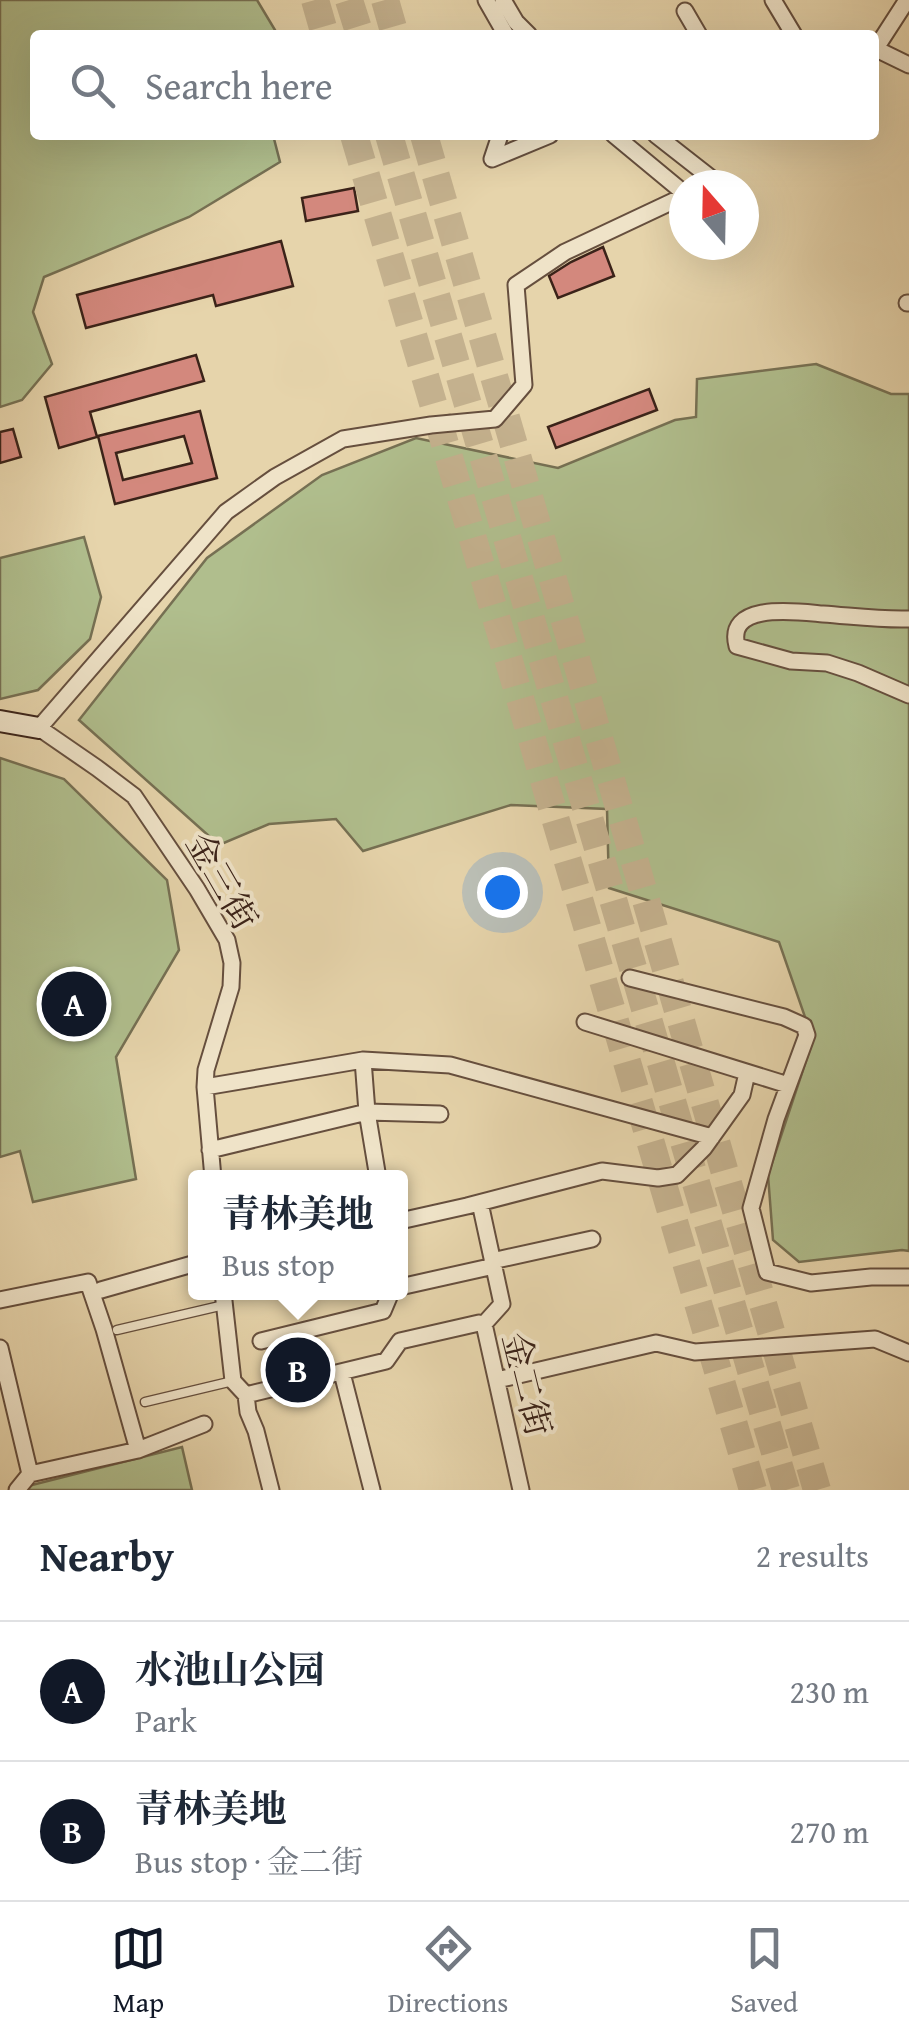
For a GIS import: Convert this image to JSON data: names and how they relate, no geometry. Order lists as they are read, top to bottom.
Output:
{
  "streets": {
    "street": ["金三街", "金二街"]
  },
  "north": "top",
  "page": {
    "search": "Search here",
    "pins": ["A", "B"],
    "popup": ["青林美地", "Bus stop"],
    "heading": ["Nearby", "2 results"],
    "list": [
      {
        "mark": "A",
        "name": "水池山公园",
        "note": "Park",
        "value": "230 m"
      },
      {
        "mark": "B",
        "name": "青林美地",
        "note": "Bus stop · 金二街",
        "value": "270 m"
      }
    ],
    "nav": ["Map", "Directions", "Saved"]
  }
}
